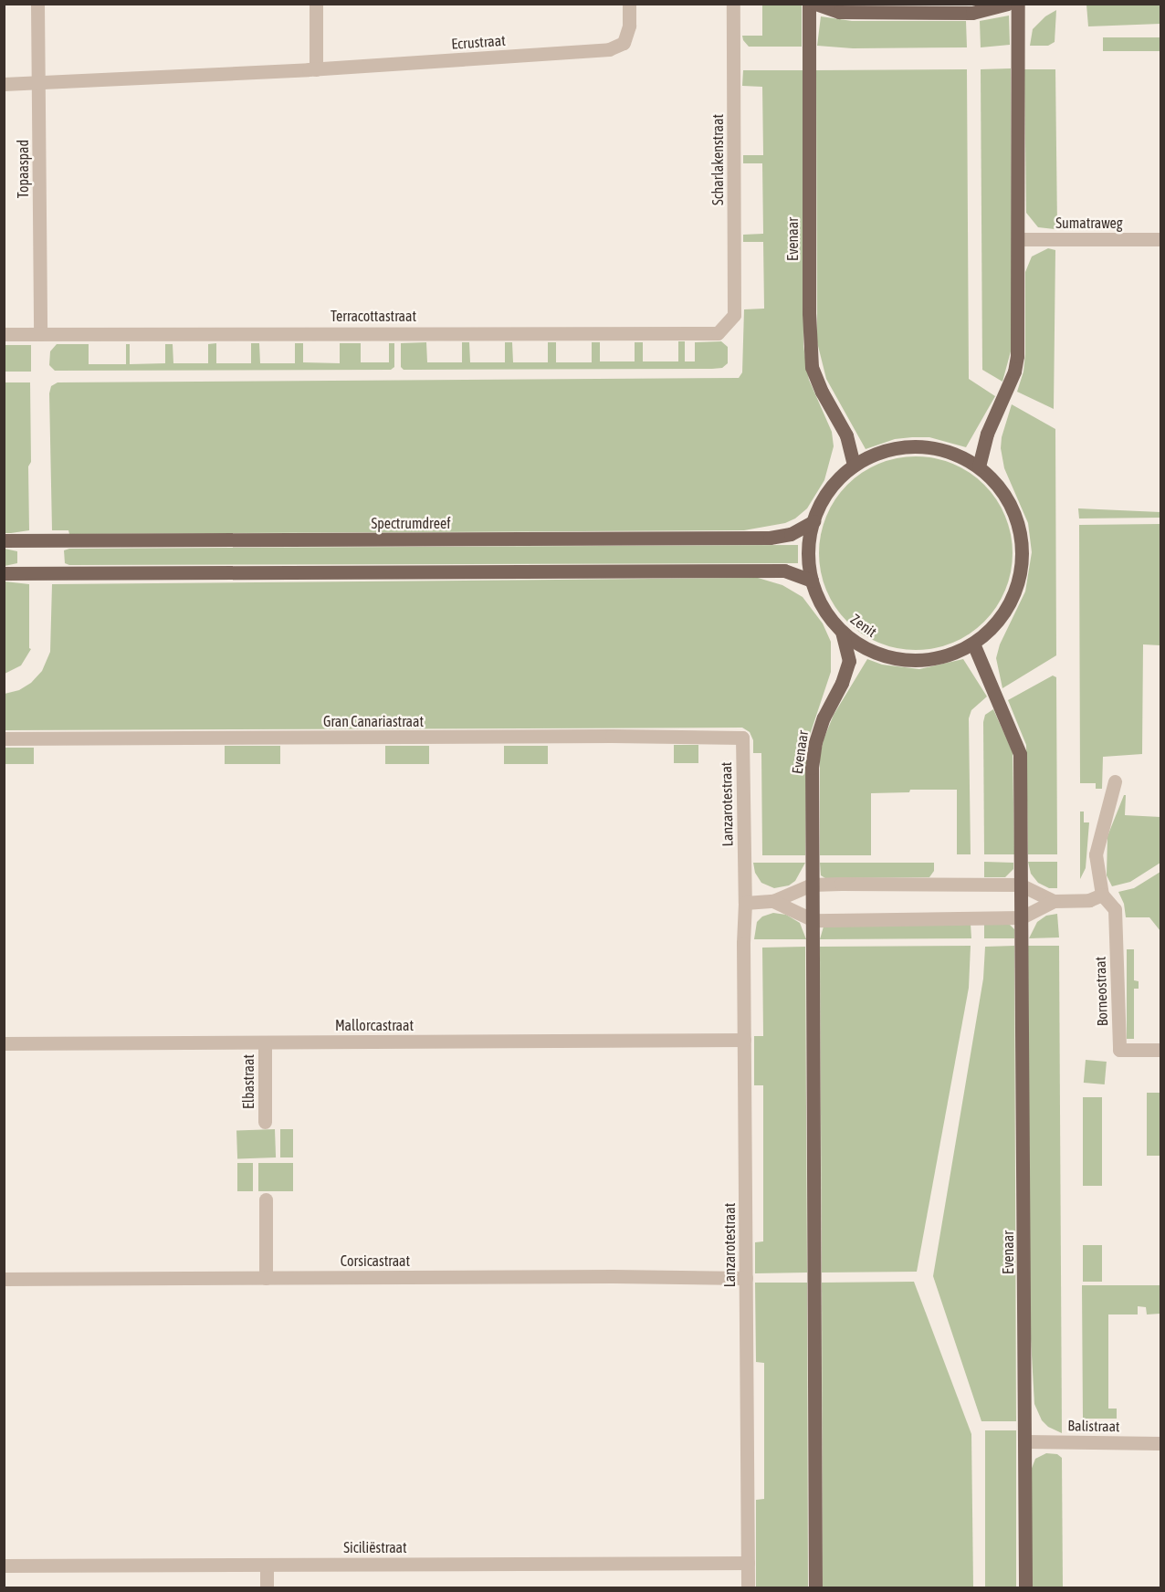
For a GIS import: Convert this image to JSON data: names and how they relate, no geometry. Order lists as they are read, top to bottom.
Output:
{
  "streets": {
    "main road": ["Evenaar", "Spectrumdreef", "Zenit"],
    "street": [
      "Ecrustraat",
      "Scharlakenstraat",
      "Topaaspad",
      "Sumatraweg",
      "Terracottastraat",
      "Gran Canariastraat",
      "Lanzarotestraat",
      "Borneostraat",
      "Mallorcastraat",
      "Elbastraat",
      "Corsicastraat",
      "Balistraat",
      "Siciliëstraat"
    ]
  },
  "crossings": [
    ["Ecrustraat", "Topaaspad"],
    ["Scharlakenstraat", "Terracottastraat"],
    ["Topaaspad", "Terracottastraat"],
    ["Evenaar", "Zenit"],
    ["Evenaar", "Balistraat"],
    ["Spectrumdreef", "Zenit"],
    ["Gran Canariastraat", "Lanzarotestraat"],
    ["Lanzarotestraat", "Mallorcastraat"],
    ["Lanzarotestraat", "Corsicastraat"],
    ["Lanzarotestraat", "Siciliëstraat"],
    ["Mallorcastraat", "Elbastraat"]
  ]
}
